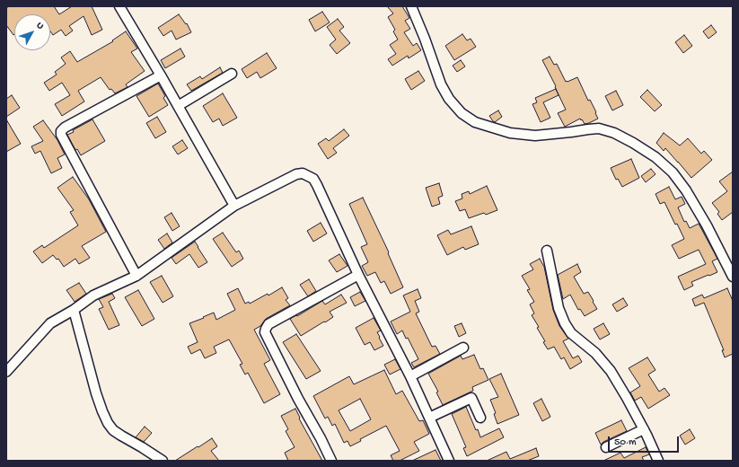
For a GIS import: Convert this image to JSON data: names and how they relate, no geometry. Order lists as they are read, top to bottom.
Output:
{
  "scale_bar": "50 m",
  "north": "top right"
}
